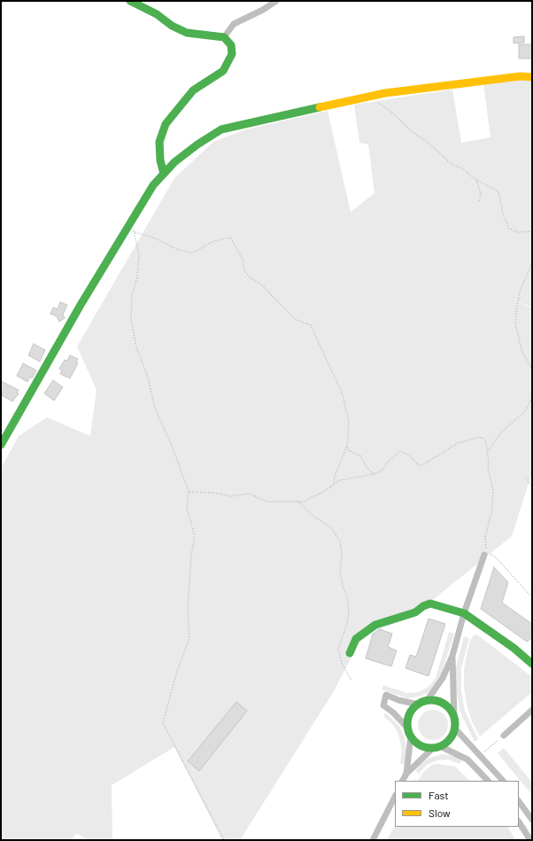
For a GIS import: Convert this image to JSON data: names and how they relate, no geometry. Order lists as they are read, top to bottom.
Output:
{
  "legend": ["Fast", "Slow"]
}
